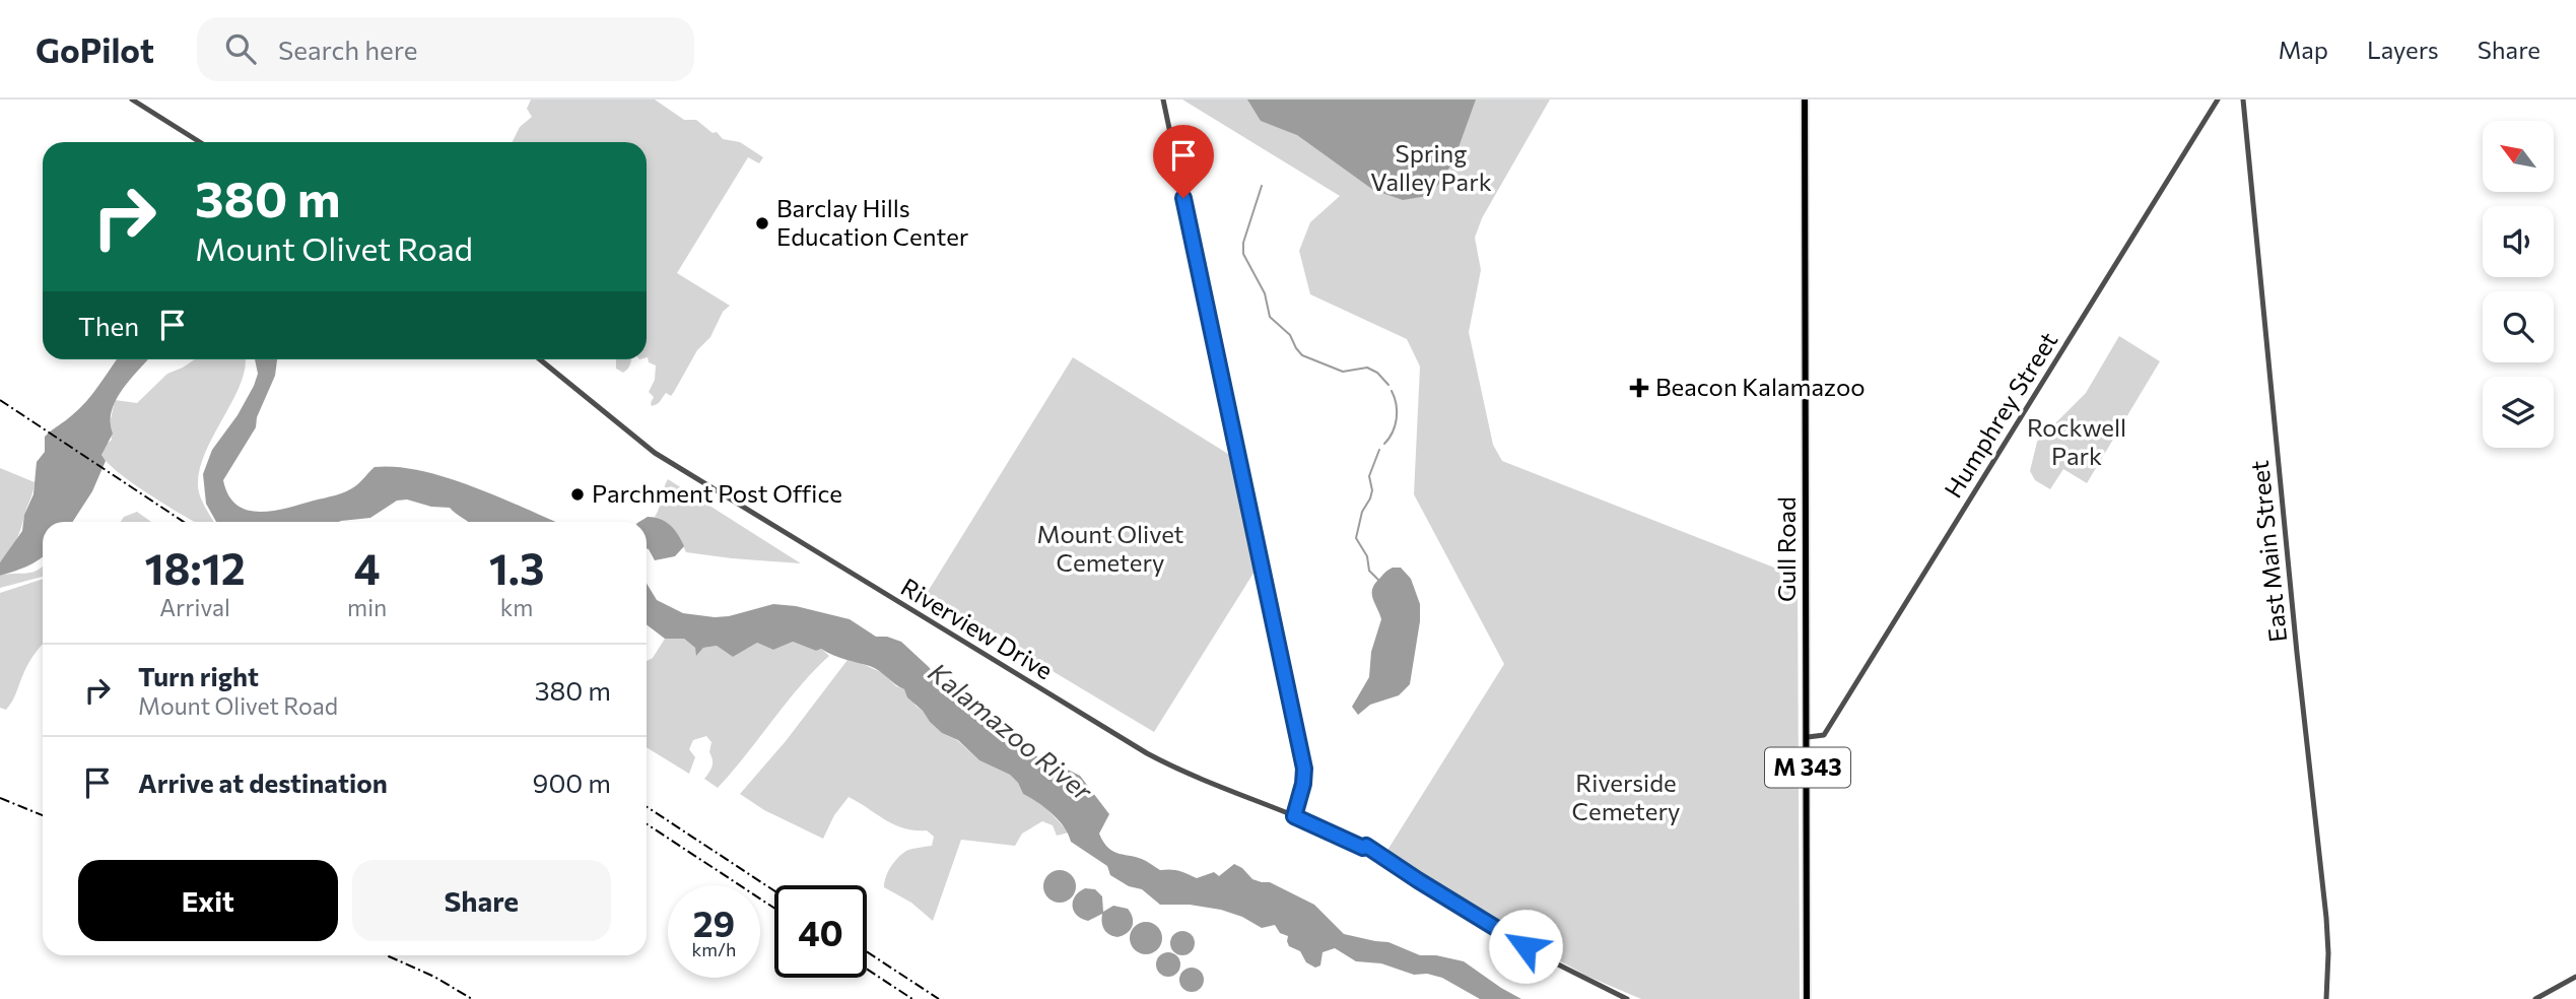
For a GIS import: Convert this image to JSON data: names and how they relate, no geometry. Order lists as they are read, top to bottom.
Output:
{
  "streets": {
    "main road": ["Gull Road", "M 343"],
    "street": ["Humphrey Street", "East Main Street", "Riverview Drive"]
  },
  "crossings": [
    ["Humphrey Street", "Gull Road"]
  ],
  "water": ["Kalamazoo River"],
  "parks": [
    "Spring Valley Park",
    "Rockwell Park",
    "Mount Olivet Cemetery",
    "Riverside Cemetery"
  ],
  "places": {
    "other": ["Barclay Hills Education Center", "Parchment Post Office"],
    "health": ["Beacon Kalamazoo"]
  },
  "north": "top left",
  "page": {
    "header": "GoPilot",
    "search": "Search here",
    "nav": ["Map", "Layers", "Share"],
    "turn": ["380 m", "Mount Olivet Road"],
    "then": "Then",
    "eta": [
      "18:12",
      "Arrival",
      "4",
      "min",
      "1.3",
      "km"
    ],
    "list": [
      {
        "name": "Turn right",
        "note": "Mount Olivet Road",
        "value": "380 m"
      },
      {
        "name": "Arrive at destination",
        "value": "900 m"
      }
    ],
    "buttons": ["Exit", "Share"],
    "speed": "29 km/h",
    "limit": "40"
  }
}
